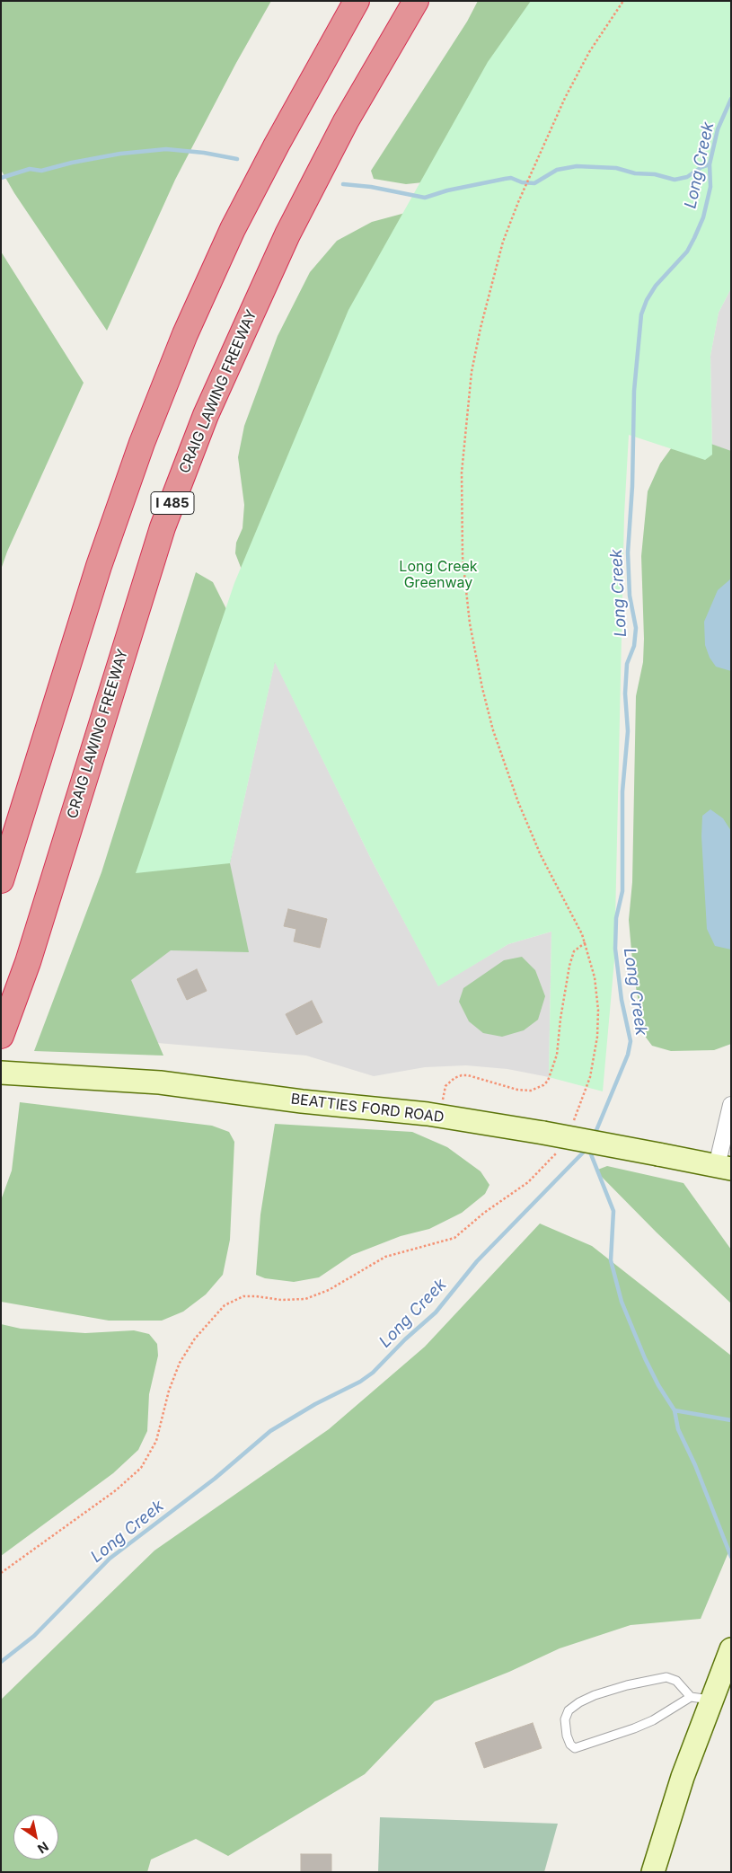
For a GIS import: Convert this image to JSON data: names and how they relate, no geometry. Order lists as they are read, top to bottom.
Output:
{
  "streets": {
    "highway": ["CRAIG LAWING FREEWAY", "I 485"],
    "main road": ["BEATTIES FORD ROAD"]
  },
  "water": ["Long Creek"],
  "parks": ["Long Creek Greenway"],
  "north": "bottom right"
}
